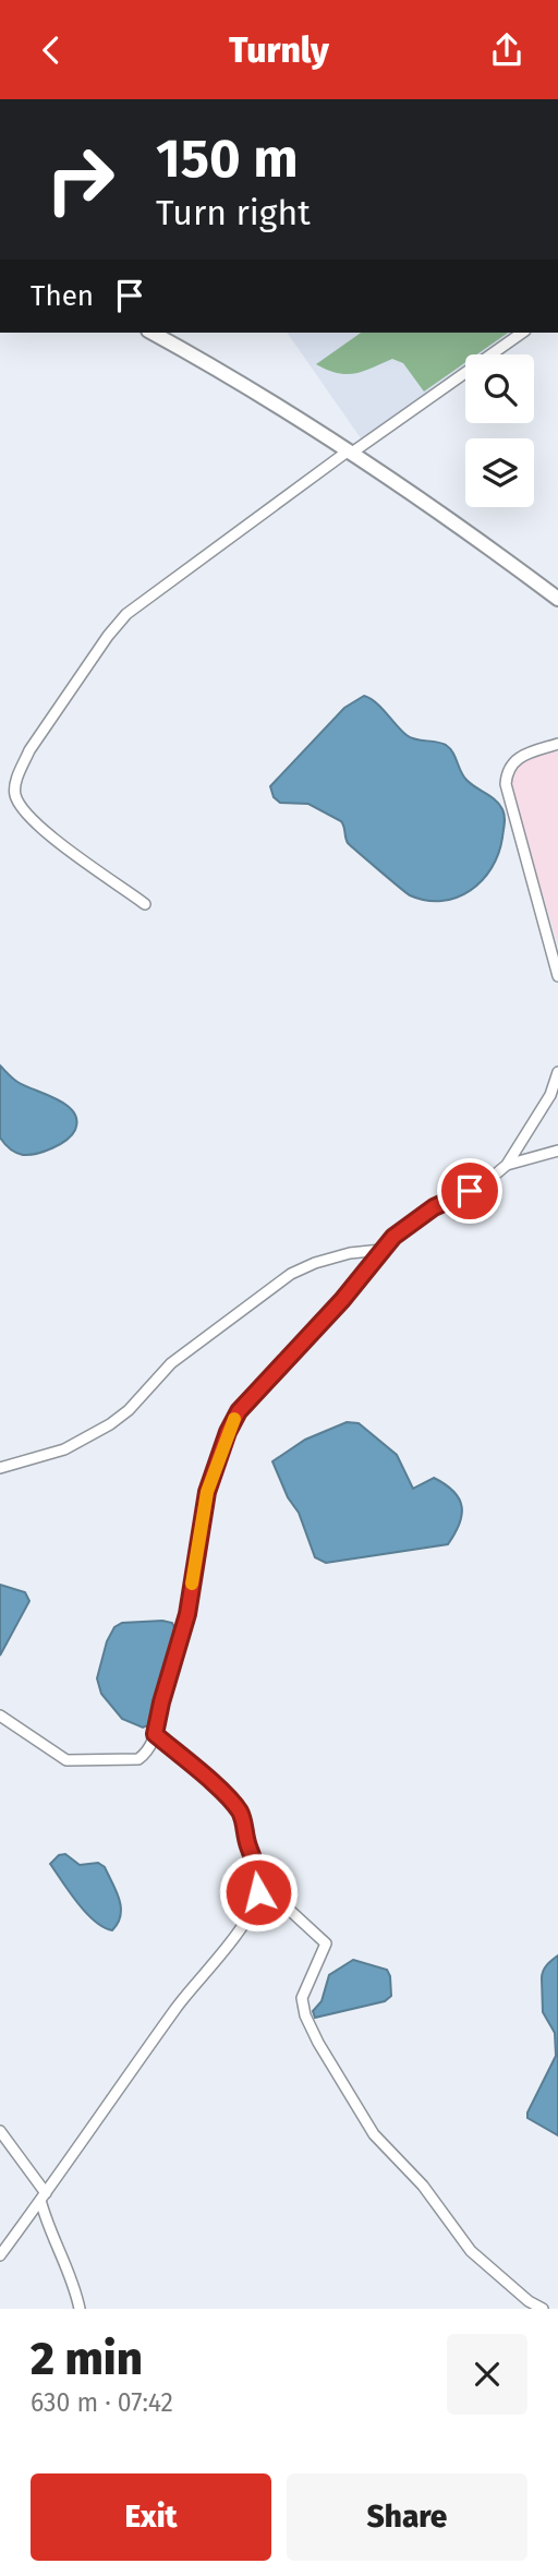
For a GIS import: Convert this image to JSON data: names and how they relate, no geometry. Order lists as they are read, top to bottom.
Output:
{
  "page": {
    "header": "Turnly",
    "turn": ["150 m", "Turn right"],
    "then": "Then",
    "heading": ["2 min", "630 m · 07:42"],
    "buttons": ["Exit", "Share"]
  }
}
